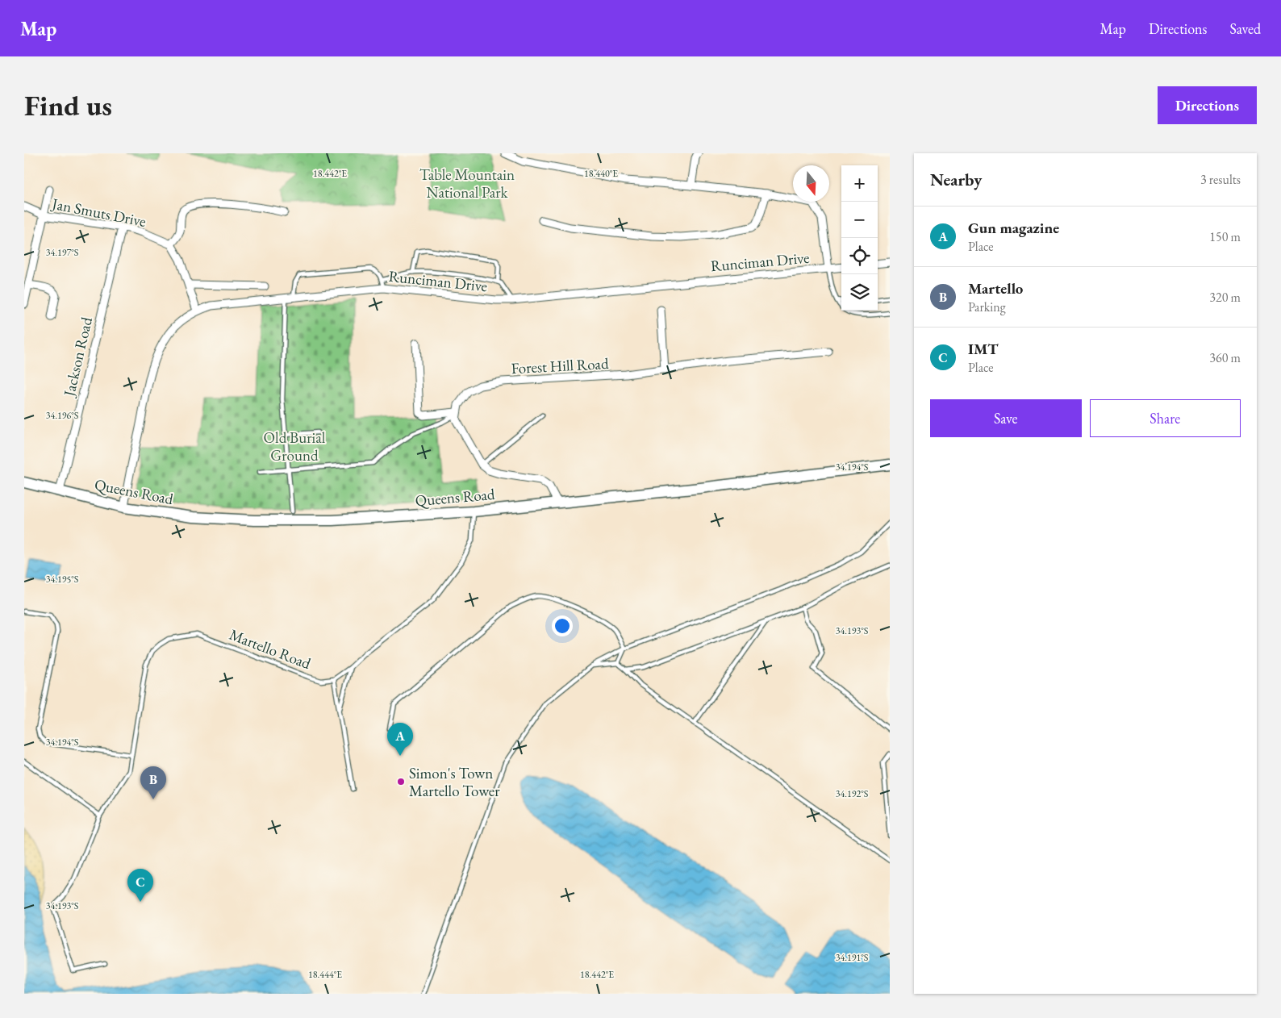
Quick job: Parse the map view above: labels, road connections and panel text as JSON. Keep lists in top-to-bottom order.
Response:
{
  "streets": {
    "main road": ["Queens Road"],
    "street": [
      "Jan Smuts Drive",
      "Runciman Drive",
      "Jackson Road",
      "Forest Hill Road"
    ],
    "lane": ["Martello Road"]
  },
  "crossings": [
    ["Jan Smuts Drive", "Jackson Road"],
    ["Runciman Drive", "Queens Road"],
    ["Jackson Road", "Queens Road"]
  ],
  "parks": ["Table Mountain National Park", "Old Burial Ground"],
  "places": ["Simon's Town Martello Tower"],
  "north": "bottom",
  "page": {
    "header": "Map",
    "nav": ["Map", "Directions", "Saved"],
    "buttons": [
      "Directions",
      ["Save", "Share"]
    ],
    "title": "Find us",
    "heading": ["Nearby", "3 results"],
    "map_buttons": ["+", "−"],
    "list": [
      {
        "mark": "A",
        "name": "Gun magazine",
        "note": "Place",
        "value": "150 m"
      },
      {
        "mark": "B",
        "name": "Martello",
        "note": "Parking",
        "value": "320 m"
      },
      {
        "mark": "C",
        "name": "IMT",
        "note": "Place",
        "value": "360 m"
      }
    ],
    "pins": ["A", "B", "C"]
  },
  "coordinates": [
    "18.442°E",
    "18.440°E",
    "34.197°S",
    "34.196°S",
    "34.194°S",
    "34.195°S",
    "34.193°S",
    "34.192°S",
    "34.191°S",
    "18.444°E"
  ]
}
